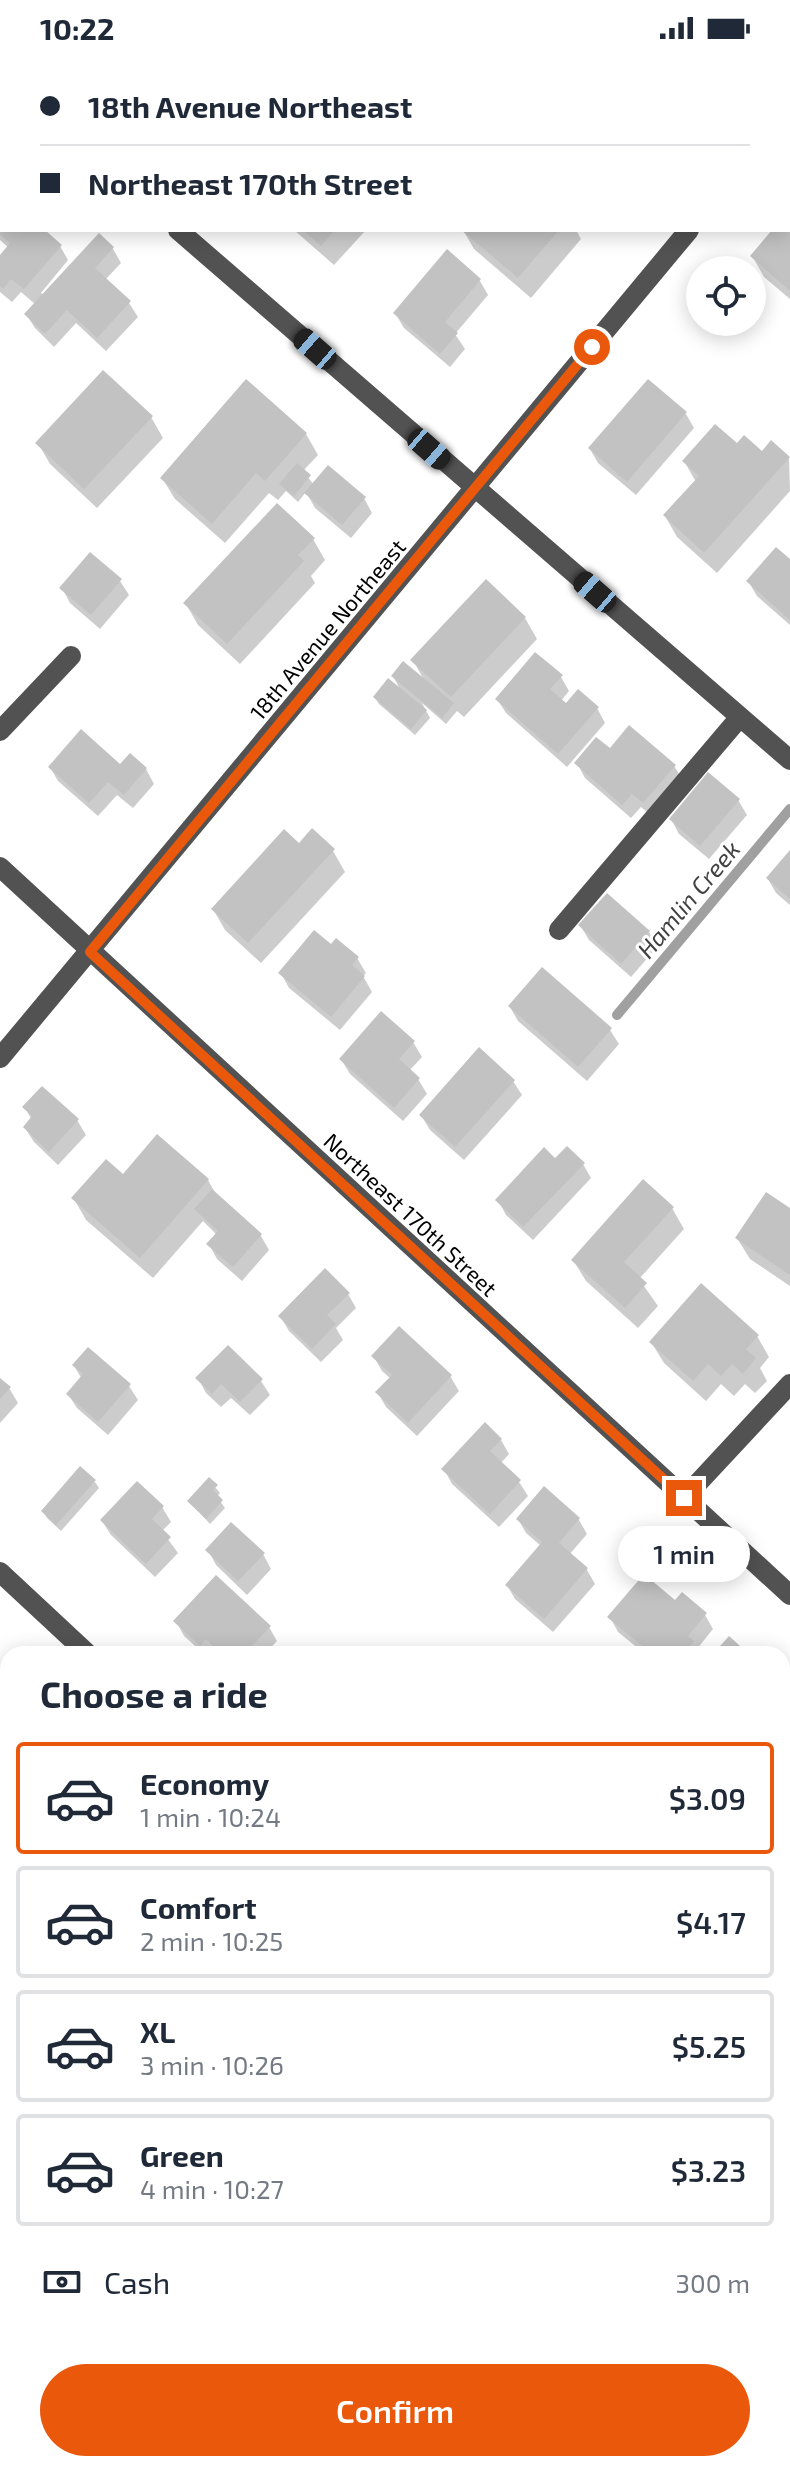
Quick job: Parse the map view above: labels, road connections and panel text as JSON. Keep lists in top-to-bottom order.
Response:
{
  "streets": {
    "street": ["18th Avenue Northeast", "Northeast 170th Street"]
  },
  "crossings": [
    ["18th Avenue Northeast", "Northeast 170th Street"]
  ],
  "water": ["Hamlin Creek"],
  "page": {
    "status": "10:22",
    "banner": ["18th Avenue Northeast", "Northeast 170th Street"],
    "bubble": "1 min",
    "heading": "Choose a ride",
    "list": [
      {
        "name": "Economy",
        "note": "1 min · 10:24",
        "value": "$3.09"
      },
      {
        "name": "Comfort",
        "note": "2 min · 10:25",
        "value": "$4.17"
      },
      {
        "name": "XL",
        "note": "3 min · 10:26",
        "value": "$5.25"
      },
      {
        "name": "Green",
        "note": "4 min · 10:27",
        "value": "$3.23"
      }
    ],
    "pay": ["Cash", "300 m"],
    "buttons": "Confirm"
  }
}
